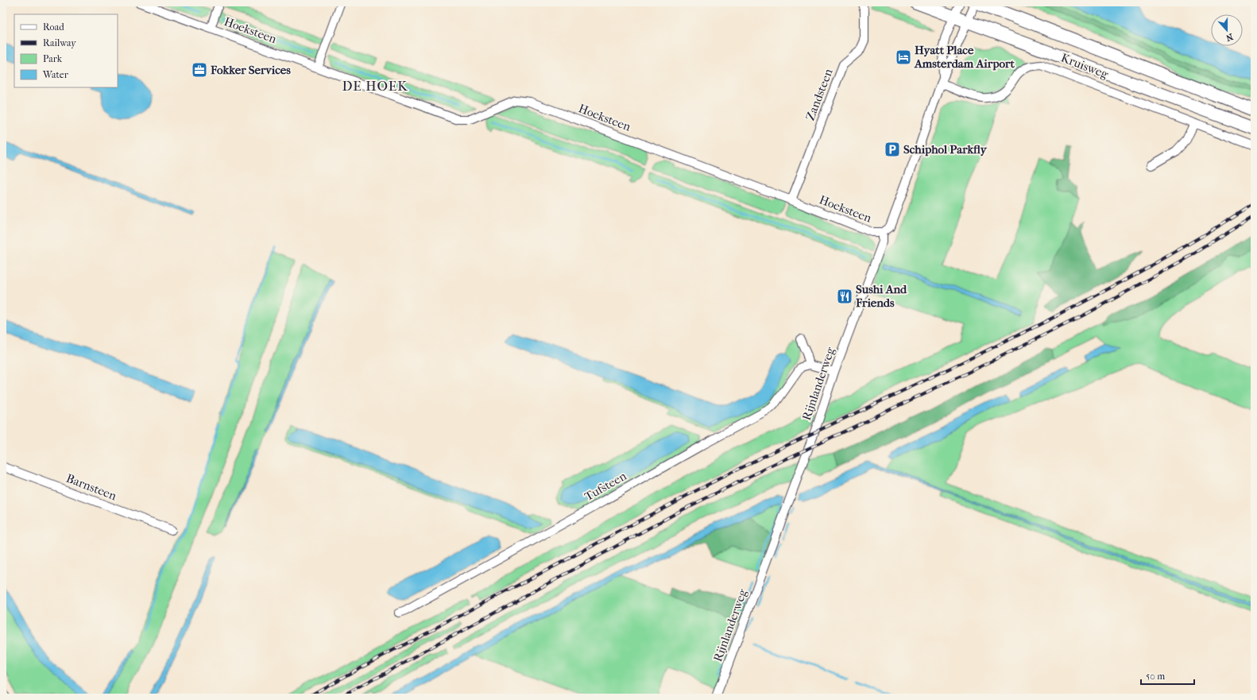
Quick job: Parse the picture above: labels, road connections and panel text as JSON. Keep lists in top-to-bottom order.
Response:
{
  "streets": {
    "highway": ["Kruisweg"],
    "street": [
      "Hoeksteen",
      "Zandsteen",
      "Rijnlanderweg",
      "Tufsteen",
      "Barnsteen"
    ]
  },
  "crossings": [
    ["Hoeksteen", "Zandsteen"],
    ["Hoeksteen", "Rijnlanderweg"]
  ],
  "districts": ["DE HOEK"],
  "places": {
    "hotel": ["Hyatt Place Amsterdam Airport"],
    "office": ["Fokker Services"],
    "parking": ["Schiphol Parkfly"],
    "restaurant": ["Sushi And Friends"]
  },
  "legend": [
    "Road",
    "Railway",
    "Park",
    "Water"
  ],
  "scale_bar": "50 m",
  "north": "bottom"
}
